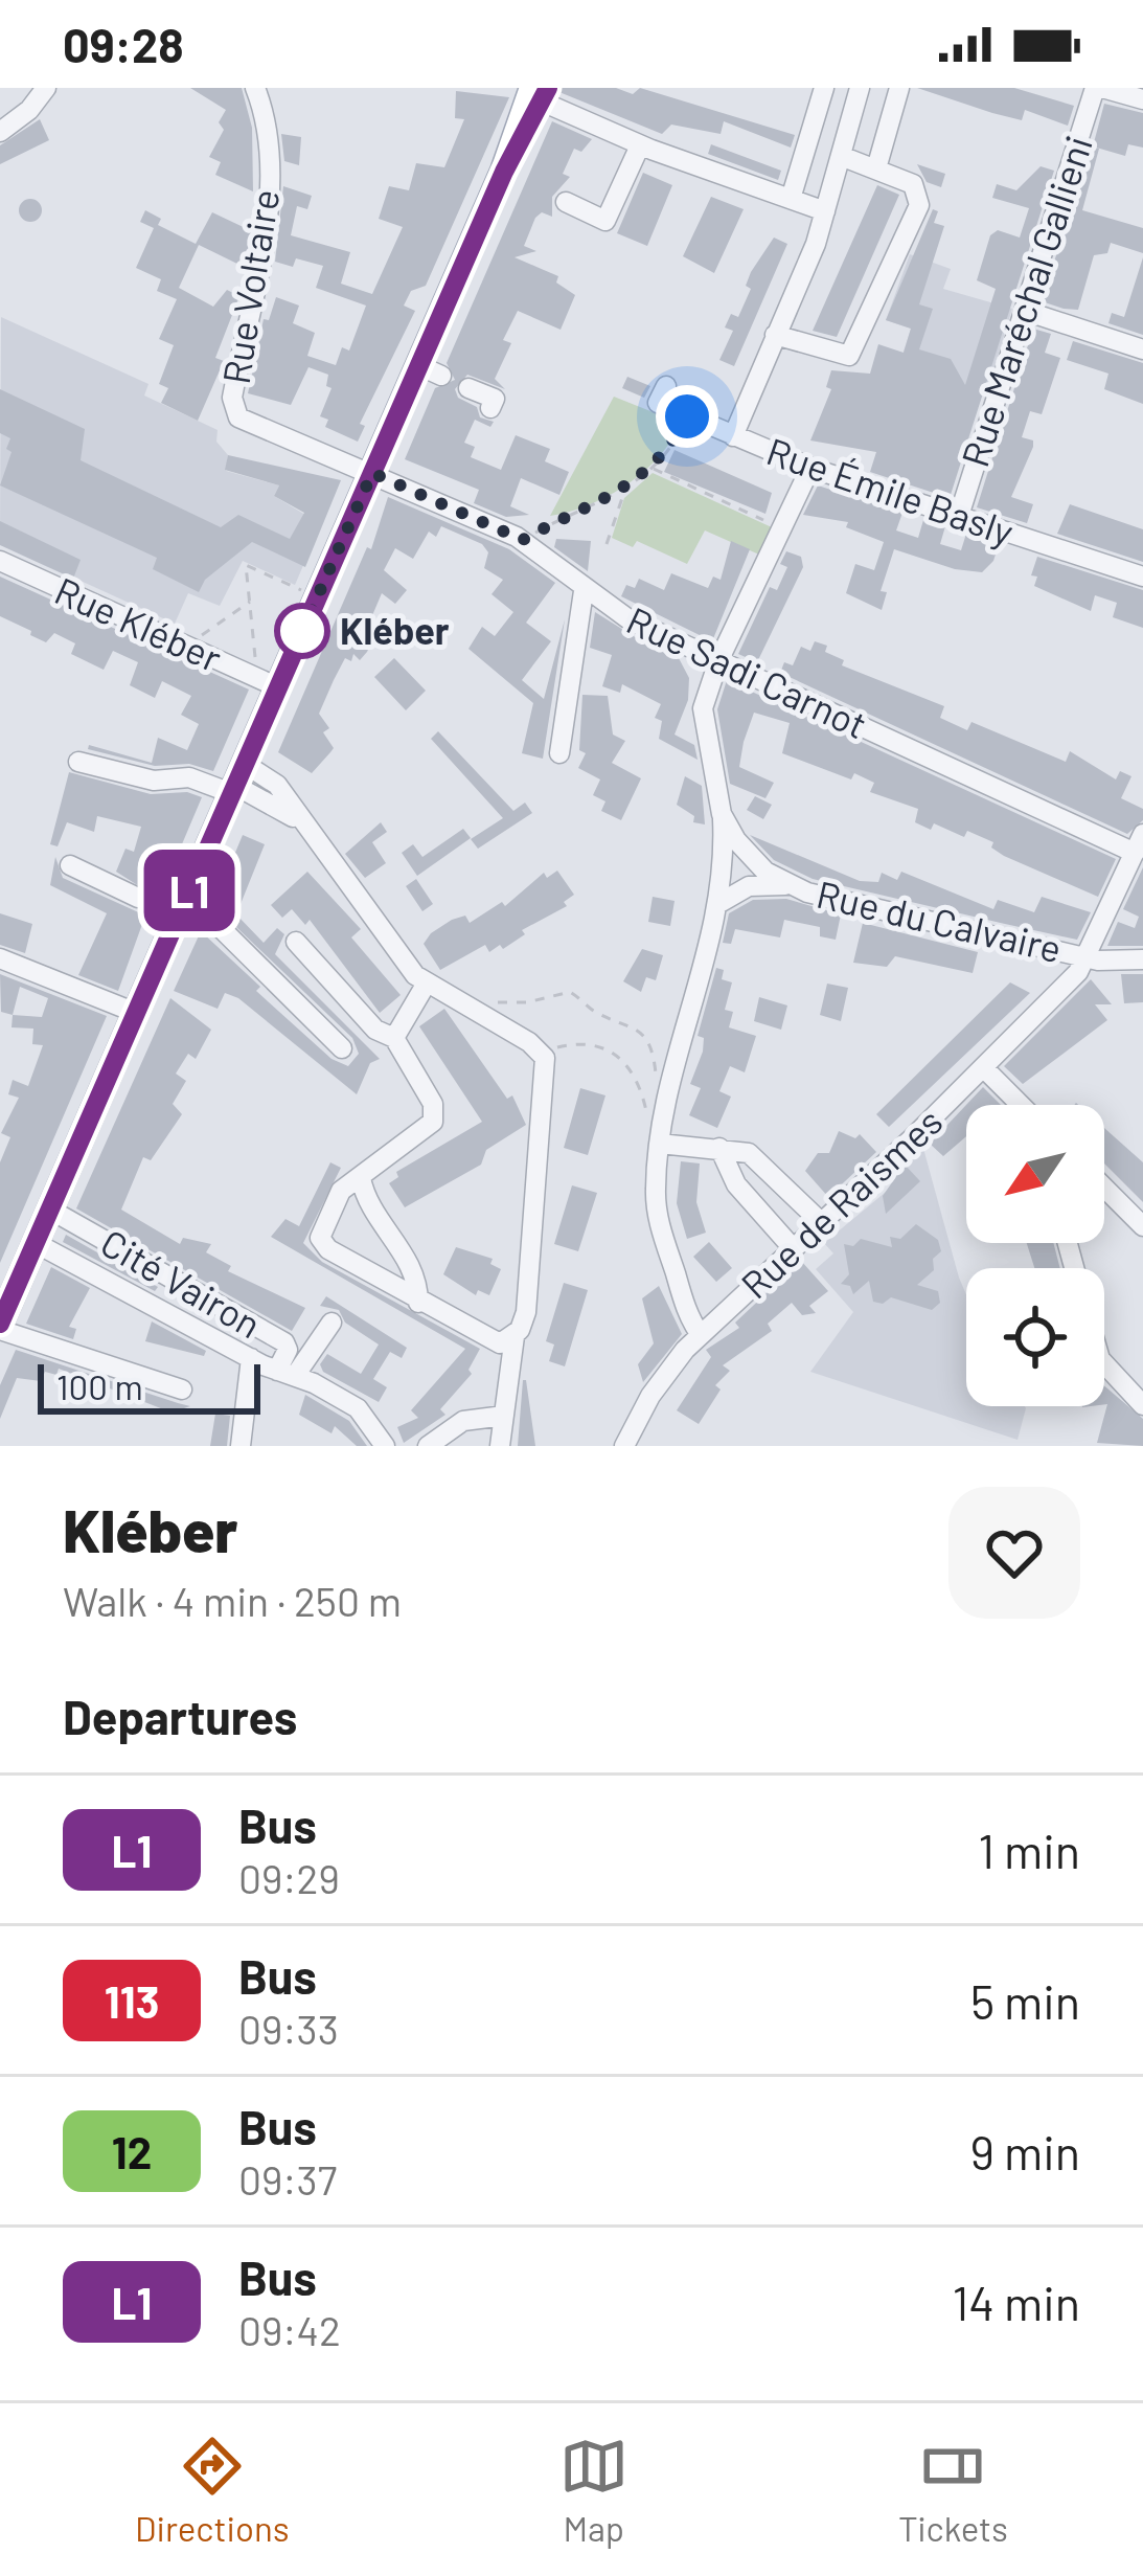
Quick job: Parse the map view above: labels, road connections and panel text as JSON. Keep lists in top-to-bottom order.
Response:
{
  "streets": {
    "street": [
      "Rue Voltaire",
      "Rue Maréchal Gallieni",
      "Rue Émile Basly",
      "Rue Kléber",
      "Rue Sadi Carnot",
      "Rue du Calvaire",
      "Rue de Raismes",
      "Cité Vairon"
    ]
  },
  "crossings": [
    ["Rue Voltaire", "Rue Sadi Carnot"],
    ["Rue Maréchal Gallieni", "Rue Émile Basly"],
    ["Rue Émile Basly", "Rue du Calvaire"],
    ["Rue Sadi Carnot", "Rue du Calvaire"],
    ["Rue Sadi Carnot", "Rue de Raismes"],
    ["Rue du Calvaire", "Rue de Raismes"]
  ],
  "places": ["Kléber"],
  "lines": ["bus line L1"],
  "scale_bar": "100 m",
  "north": "bottom left",
  "page": {
    "status": "09:28",
    "on_map": "L1",
    "scale": "100 m",
    "heading": [
      ["Kléber", "Walk · 4 min · 250 m"],
      "Departures"
    ],
    "list": [
      {
        "mark": "L1",
        "name": "Bus",
        "note": "09:29",
        "value": "1 min"
      },
      {
        "mark": "113",
        "name": "Bus",
        "note": "09:33",
        "value": "5 min"
      },
      {
        "mark": "12",
        "name": "Bus",
        "note": "09:37",
        "value": "9 min"
      },
      {
        "mark": "L1",
        "name": "Bus",
        "note": "09:42",
        "value": "14 min"
      }
    ],
    "tabs": ["Directions", "Map", "Tickets"]
  }
}
